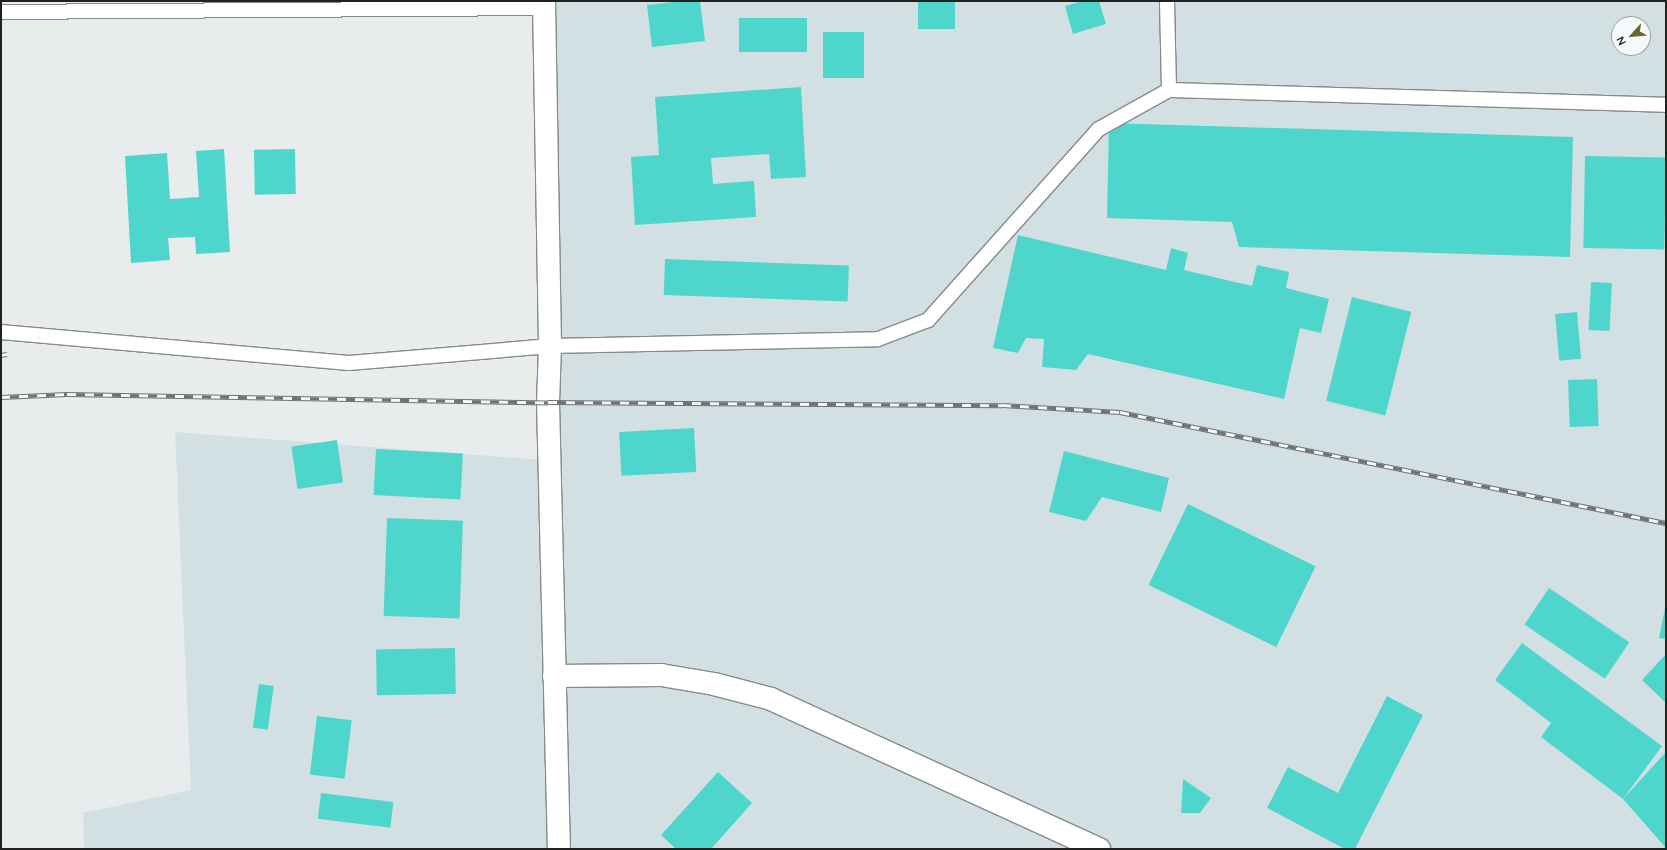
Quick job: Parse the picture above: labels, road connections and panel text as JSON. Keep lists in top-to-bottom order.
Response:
{
  "north": "bottom left"
}
